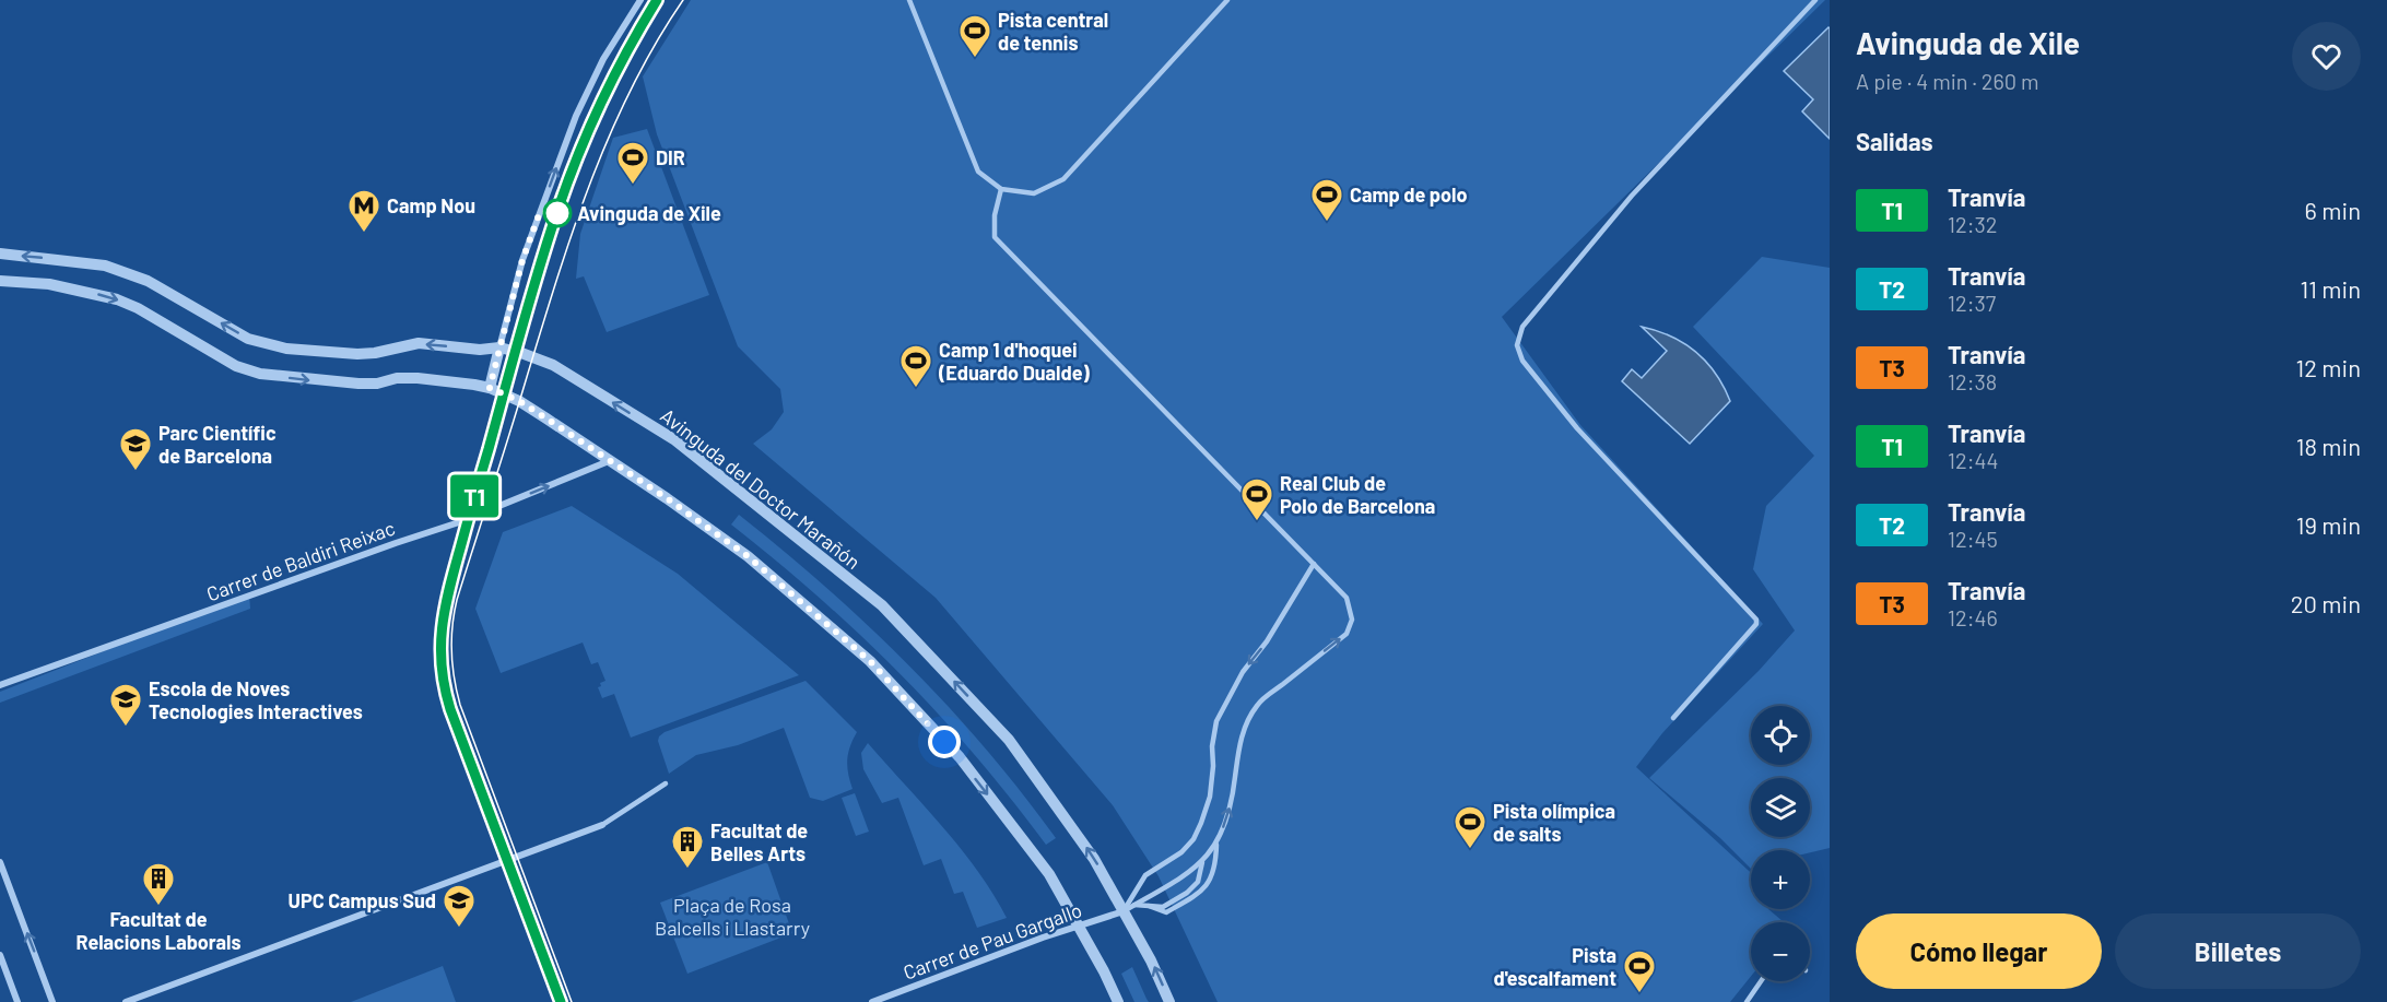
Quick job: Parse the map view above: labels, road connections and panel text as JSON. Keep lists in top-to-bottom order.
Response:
{
  "streets": {
    "street": ["Avinguda del Doctor Marañón", "Carrer de Baldiri Reixac", "Carrer de Pau Gargallo"]
  },
  "crossings": [
    ["Avinguda del Doctor Marañón", "Carrer de Pau Gargallo"]
  ],
  "one_way": ["Carrer de Baldiri Reixac"],
  "parks": ["Plaça de Rosa Balcells i Llastarry"],
  "places": {
    "sports": [
      "Pista central de tennis",
      "DIR",
      "Camp de polo",
      "Camp 1 d'hoquei (Eduardo Dualde)",
      "Real Club de Polo de Barcelona",
      "Pista olímpica de salts",
      "Pista d'escalfament"
    ],
    "other": ["Avinguda de Xile"],
    "metro station": ["Camp Nou"],
    "school or university": ["Parc Científic de Barcelona", "Escola de Noves Tecnologies Interactives", "UPC Campus Sud"],
    "building": ["Facultat de Belles Arts", "Facultat de Relacions Laborals"]
  },
  "lines": ["tram line T1"],
  "page": {
    "on_map": "T1",
    "heading": [
      ["Avinguda de Xile", "A pie · 4 min · 260 m"],
      "Salidas"
    ],
    "list": [
      {
        "mark": "T1",
        "name": "Tranvía",
        "note": "12:32",
        "value": "6 min"
      },
      {
        "mark": "T2",
        "name": "Tranvía",
        "note": "12:37",
        "value": "11 min"
      },
      {
        "mark": "T3",
        "name": "Tranvía",
        "note": "12:38",
        "value": "12 min"
      },
      {
        "mark": "T1",
        "name": "Tranvía",
        "note": "12:44",
        "value": "18 min"
      },
      {
        "mark": "T2",
        "name": "Tranvía",
        "note": "12:45",
        "value": "19 min"
      },
      {
        "mark": "T3",
        "name": "Tranvía",
        "note": "12:46",
        "value": "20 min"
      }
    ],
    "map_buttons": ["+", "−"],
    "buttons": ["Cómo llegar", "Billetes"]
  }
}
